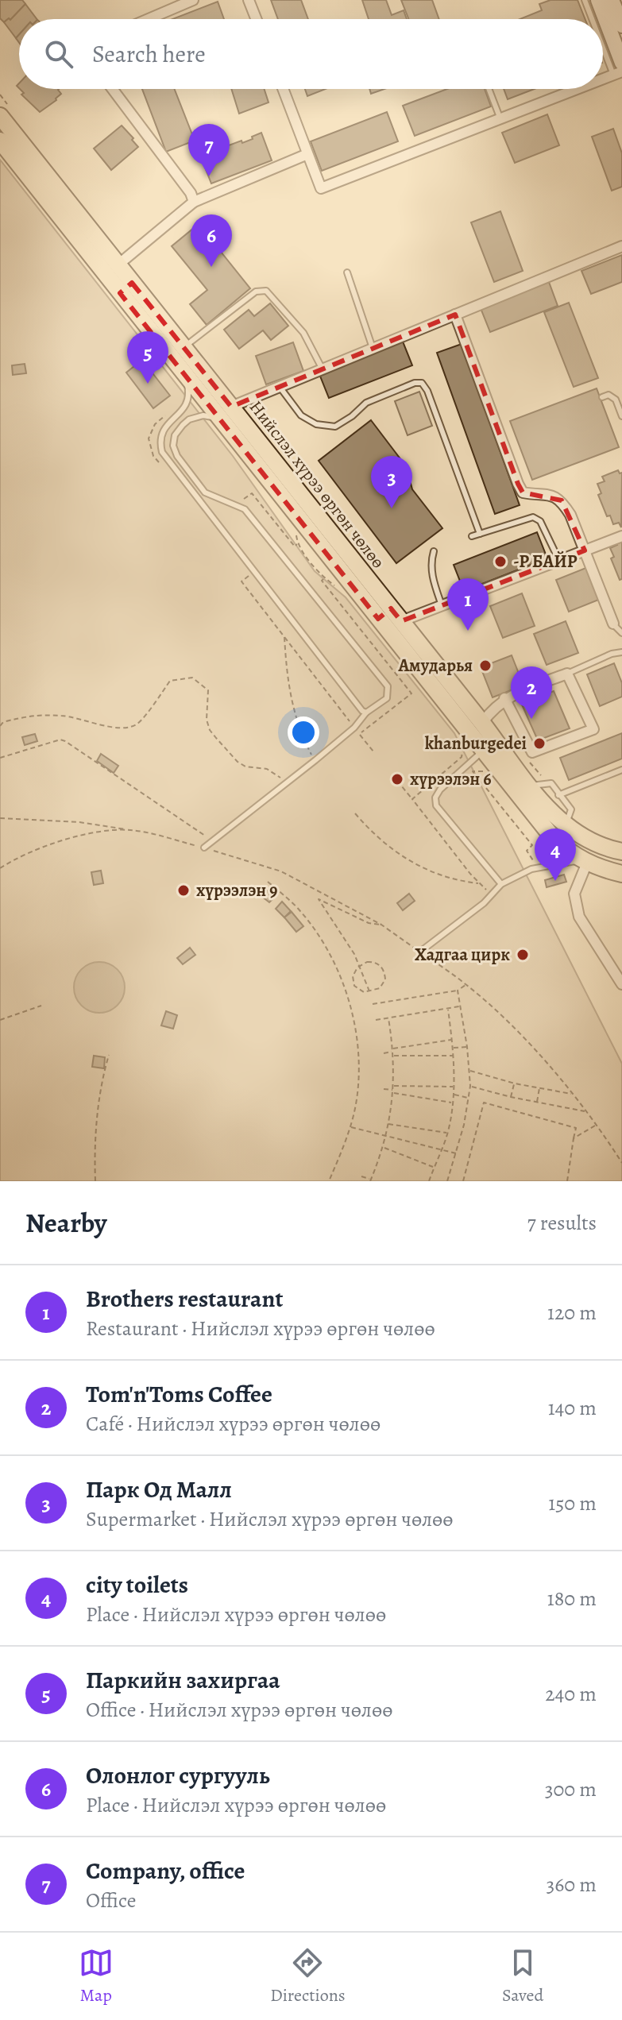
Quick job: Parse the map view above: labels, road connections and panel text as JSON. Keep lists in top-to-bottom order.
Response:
{
  "streets": {
    "main road": ["Нийслэл хүрээ өргөн чөлөө"]
  },
  "places": [
    "-Р БАЙР",
    "Амударья",
    "khanburgedei",
    "хүрээлэн 6",
    "хүрээлэн 9",
    "Хадгаа цирк"
  ],
  "page": {
    "search": "Search here",
    "pins": [
      "7",
      "6",
      "5",
      "3",
      "1",
      "2",
      "4"
    ],
    "heading": ["Nearby", "7 results"],
    "list": [
      {
        "mark": "1",
        "name": "Brothers restaurant",
        "note": "Restaurant · Нийслэл хүрээ өргөн чөлөө",
        "value": "120 m"
      },
      {
        "mark": "2",
        "name": "Tom'n'Toms Coffee",
        "note": "Café · Нийслэл хүрээ өргөн чөлөө",
        "value": "140 m"
      },
      {
        "mark": "3",
        "name": "Парк Од Малл",
        "note": "Supermarket · Нийслэл хүрээ өргөн чөлөө",
        "value": "150 m"
      },
      {
        "mark": "4",
        "name": "city toilets",
        "note": "Place · Нийслэл хүрээ өргөн чөлөө",
        "value": "180 m"
      },
      {
        "mark": "5",
        "name": "Паркийн захиргаа",
        "note": "Office · Нийслэл хүрээ өргөн чөлөө",
        "value": "240 m"
      },
      {
        "mark": "6",
        "name": "Олонлог сургууль",
        "note": "Place · Нийслэл хүрээ өргөн чөлөө",
        "value": "300 m"
      },
      {
        "mark": "7",
        "name": "Company, office",
        "note": "Office",
        "value": "360 m"
      }
    ],
    "nav": ["Map", "Directions", "Saved"]
  }
}
